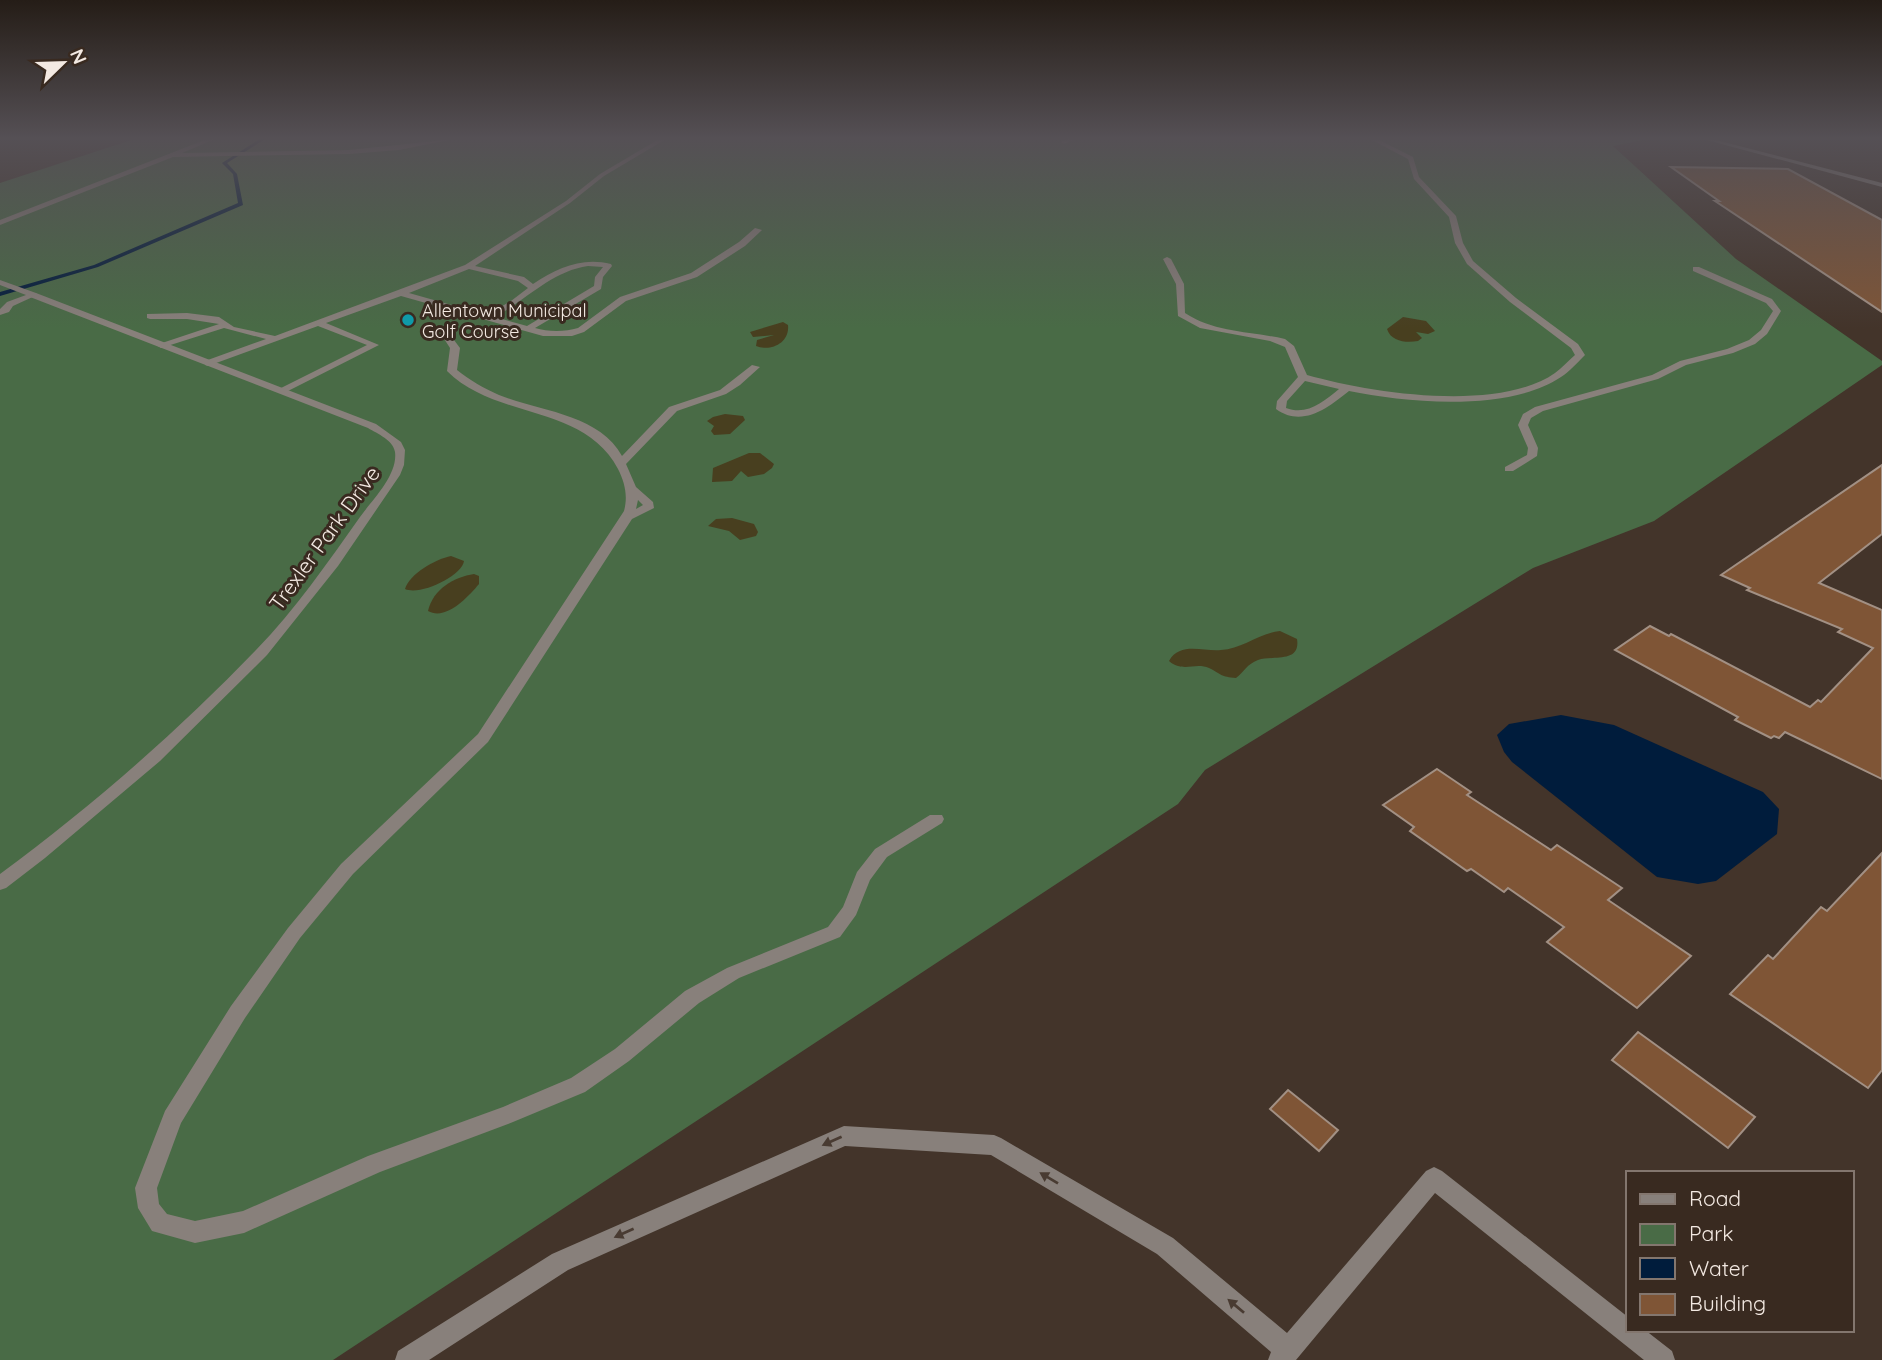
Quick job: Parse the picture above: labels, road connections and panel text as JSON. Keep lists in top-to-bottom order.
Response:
{
  "streets": {
    "street": ["Trexler Park Drive"]
  },
  "places": ["Allentown Municipal Golf Course"],
  "legend": [
    "Road",
    "Park",
    "Water",
    "Building"
  ],
  "north": "top right"
}
